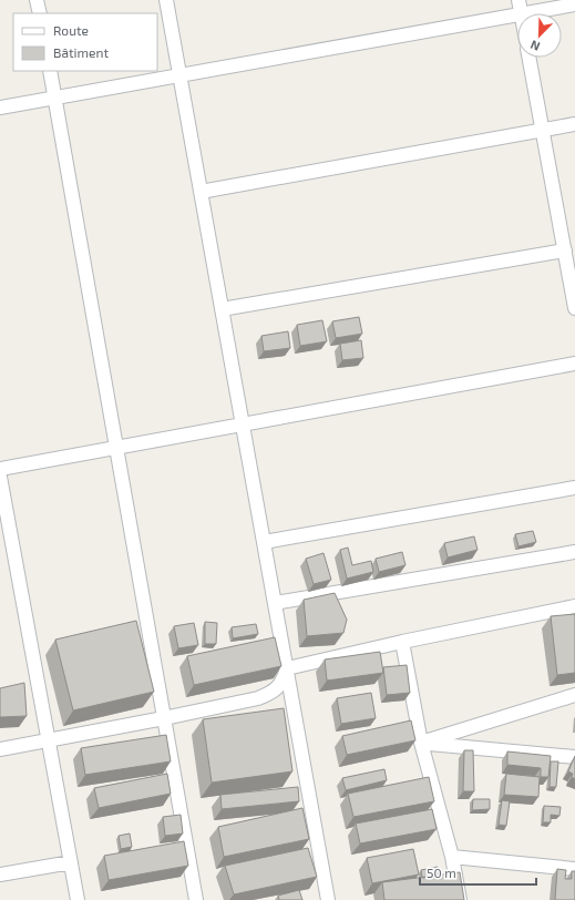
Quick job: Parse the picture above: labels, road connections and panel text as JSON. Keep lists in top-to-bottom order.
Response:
{
  "legend": ["Route", "Bâtiment"],
  "scale_bar": "50 m",
  "north": "bottom left"
}
